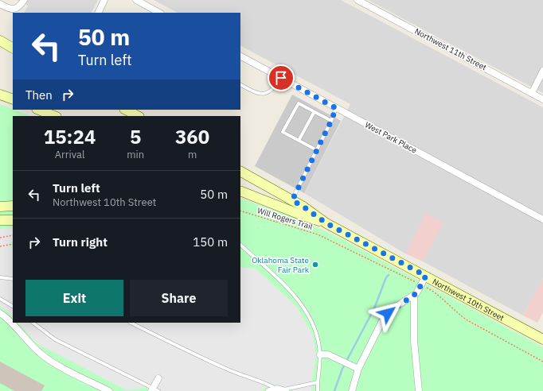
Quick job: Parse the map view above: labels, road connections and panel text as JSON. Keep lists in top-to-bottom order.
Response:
{
  "streets": {
    "main road": ["Northwest 10th Street"],
    "street": ["Northwest 11th Street", "West Park Place"],
    "path": ["Will Rogers Trail"]
  },
  "places": ["Oklahoma State Fair Park"],
  "page": {
    "turn": ["50 m", "Turn left"],
    "then": "Then",
    "eta": [
      "15:24",
      "Arrival",
      "5",
      "min",
      "360",
      "m"
    ],
    "list": [
      {
        "name": "Turn left",
        "note": "Northwest 10th Street",
        "value": "50 m"
      },
      {
        "name": "Turn right",
        "value": "150 m"
      }
    ],
    "buttons": ["Exit", "Share"]
  }
}
